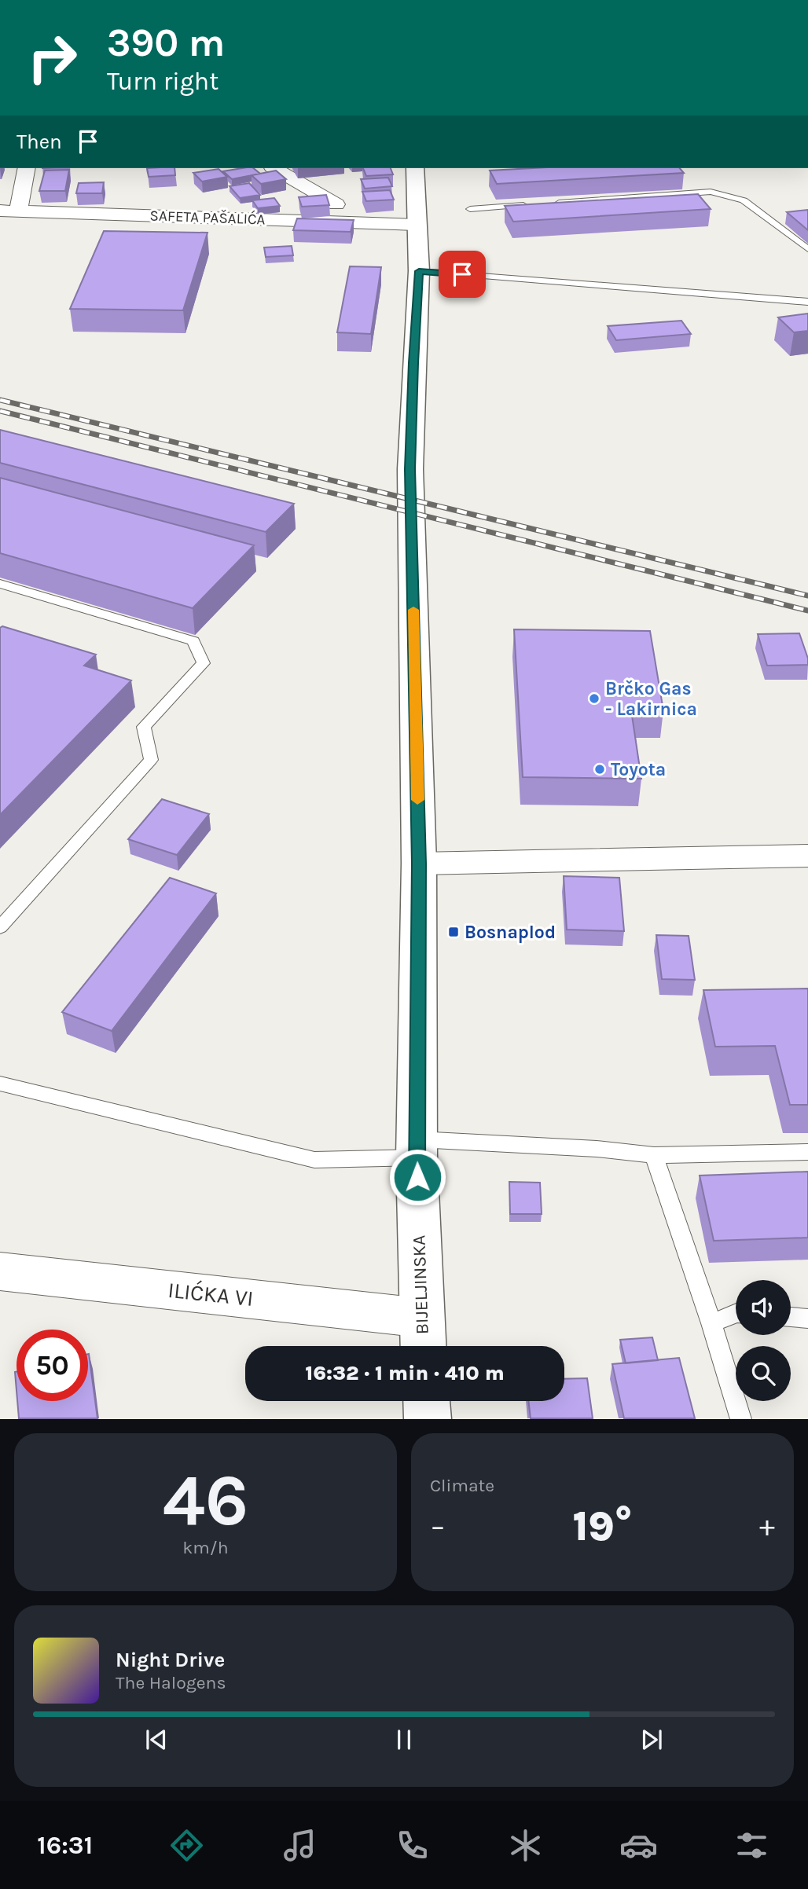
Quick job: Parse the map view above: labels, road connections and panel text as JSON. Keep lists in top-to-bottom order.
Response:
{
  "streets": {
    "main road": ["BIJELJINSKA"],
    "street": ["SAFETA PAŠALIĆA", "ILIĆKA VI"]
  },
  "crossings": [
    ["SAFETA PAŠALIĆA", "BIJELJINSKA"],
    ["BIJELJINSKA", "ILIĆKA VI"]
  ],
  "places": {
    "other": ["Brčko Gas - Lakirnica", "Toyota"],
    "transit": ["Bosnaplod"]
  },
  "page": {
    "turn": ["390 m", "Turn right"],
    "then": "Then",
    "limit": "50",
    "trip": "16:32 · 1 min · 410 m",
    "tile": [
      ["46", "km/h"],
      "Climate"
    ],
    "heat": ["−", "19°", "+"],
    "song": ["Night Drive", "The Halogens"],
    "tabs": "16:31"
  }
}
